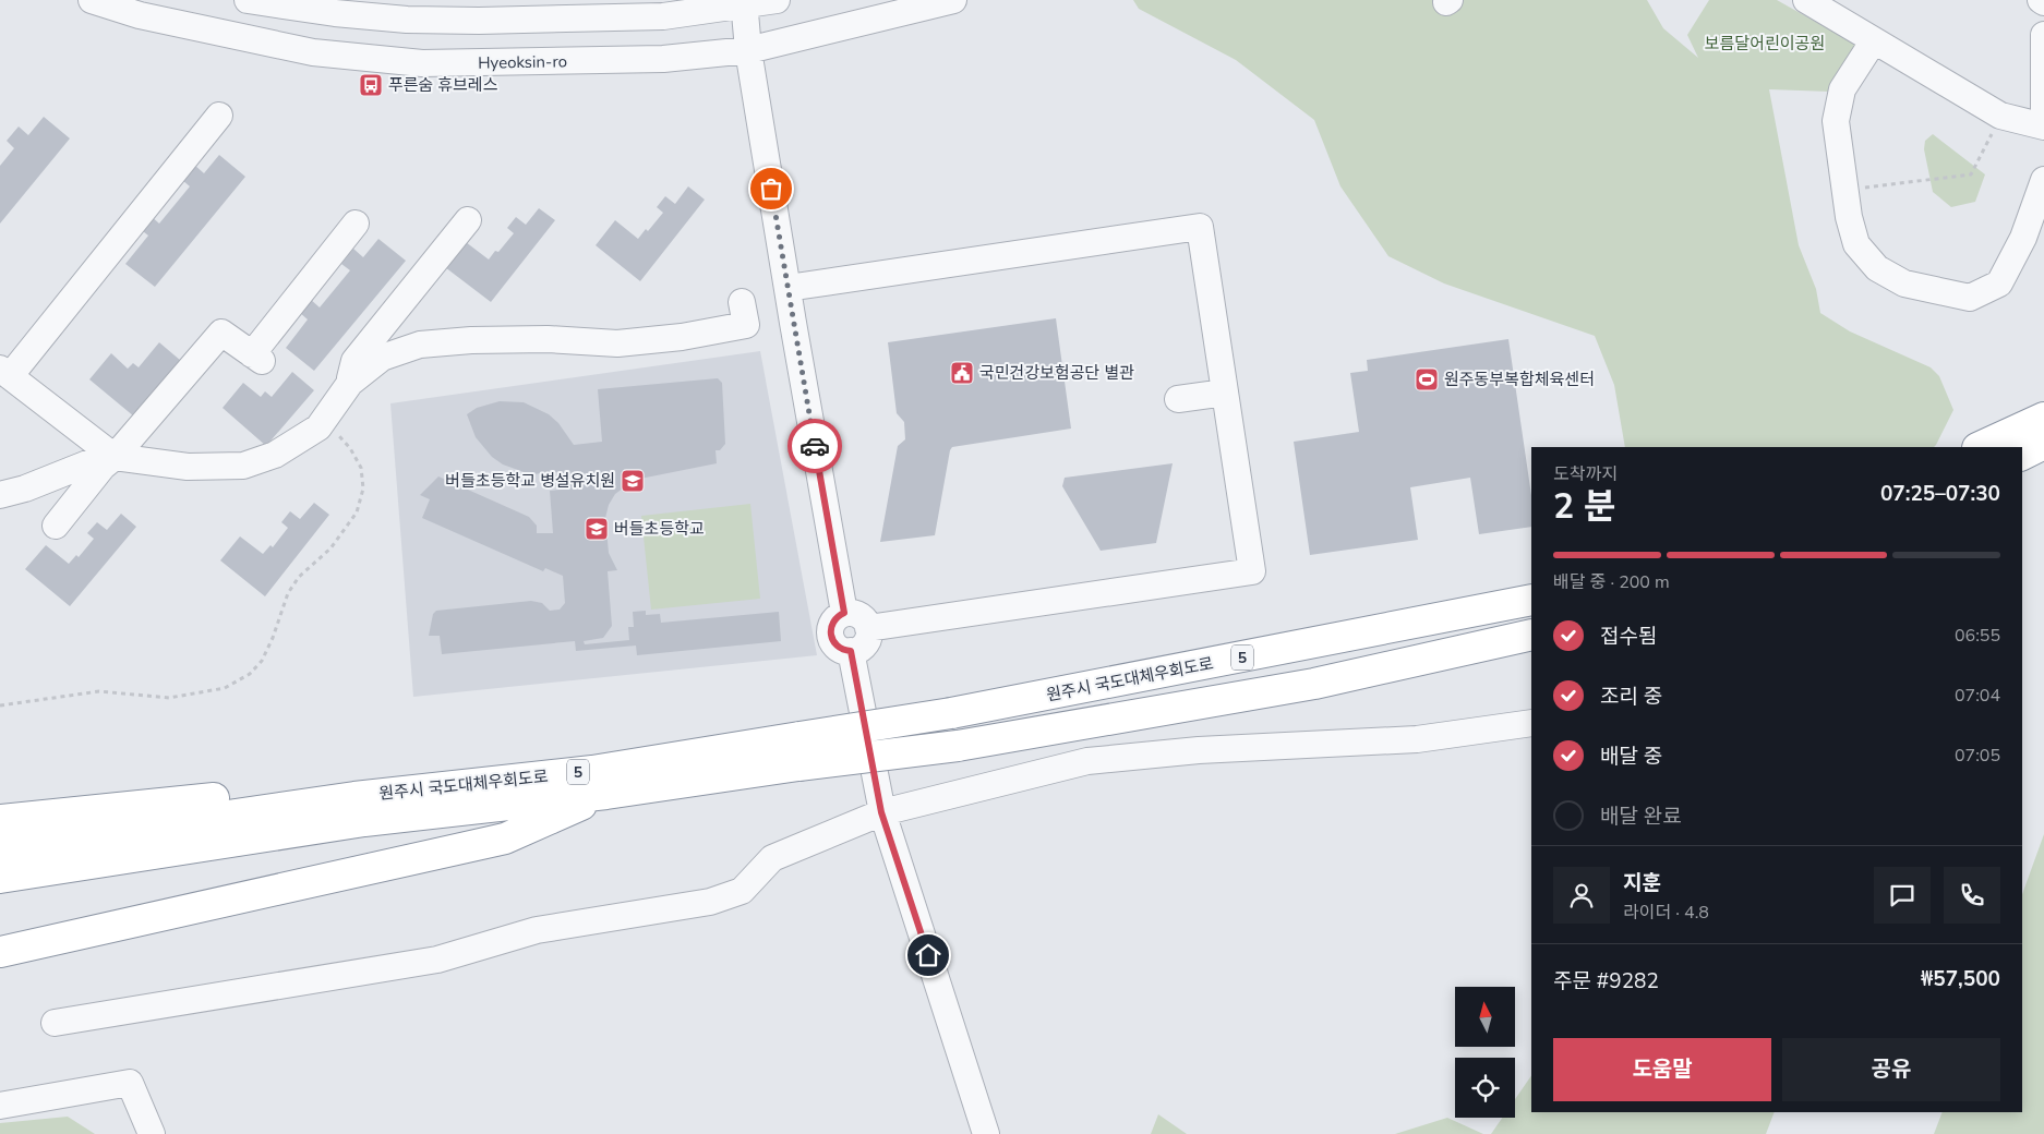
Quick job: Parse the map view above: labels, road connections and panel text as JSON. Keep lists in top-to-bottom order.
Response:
{
  "streets": {
    "highway": ["5", "원주시 국도대체우회도로"],
    "street": ["Hyeoksin-ro"]
  },
  "crossings": [
    ["5", "원주시 국도대체우회도로"]
  ],
  "parks": ["보름달어린이공원"],
  "places": {
    "bus stop": ["푸른숨 휴브레스"],
    "public building": ["국민건강보험공단 별관"],
    "sports": ["원주동부복합체육센터"],
    "school or university": ["버들초등학교 병설유치원", "버들초등학교"]
  },
  "north": "top",
  "page": {
    "heading": ["2 분", "도착까지", "07:25–07:30"],
    "panel": [
      "지훈",
      "라이더 · 4.8",
      "주문 #9282",
      "₩57,500"
    ],
    "bar": "배달 중 · 200 m",
    "list": [
      ["접수됨", "06:55"],
      ["조리 중", "07:04"],
      ["배달 중", "07:05"],
      "배달 완료"
    ],
    "buttons": ["도움말", "공유"]
  }
}
